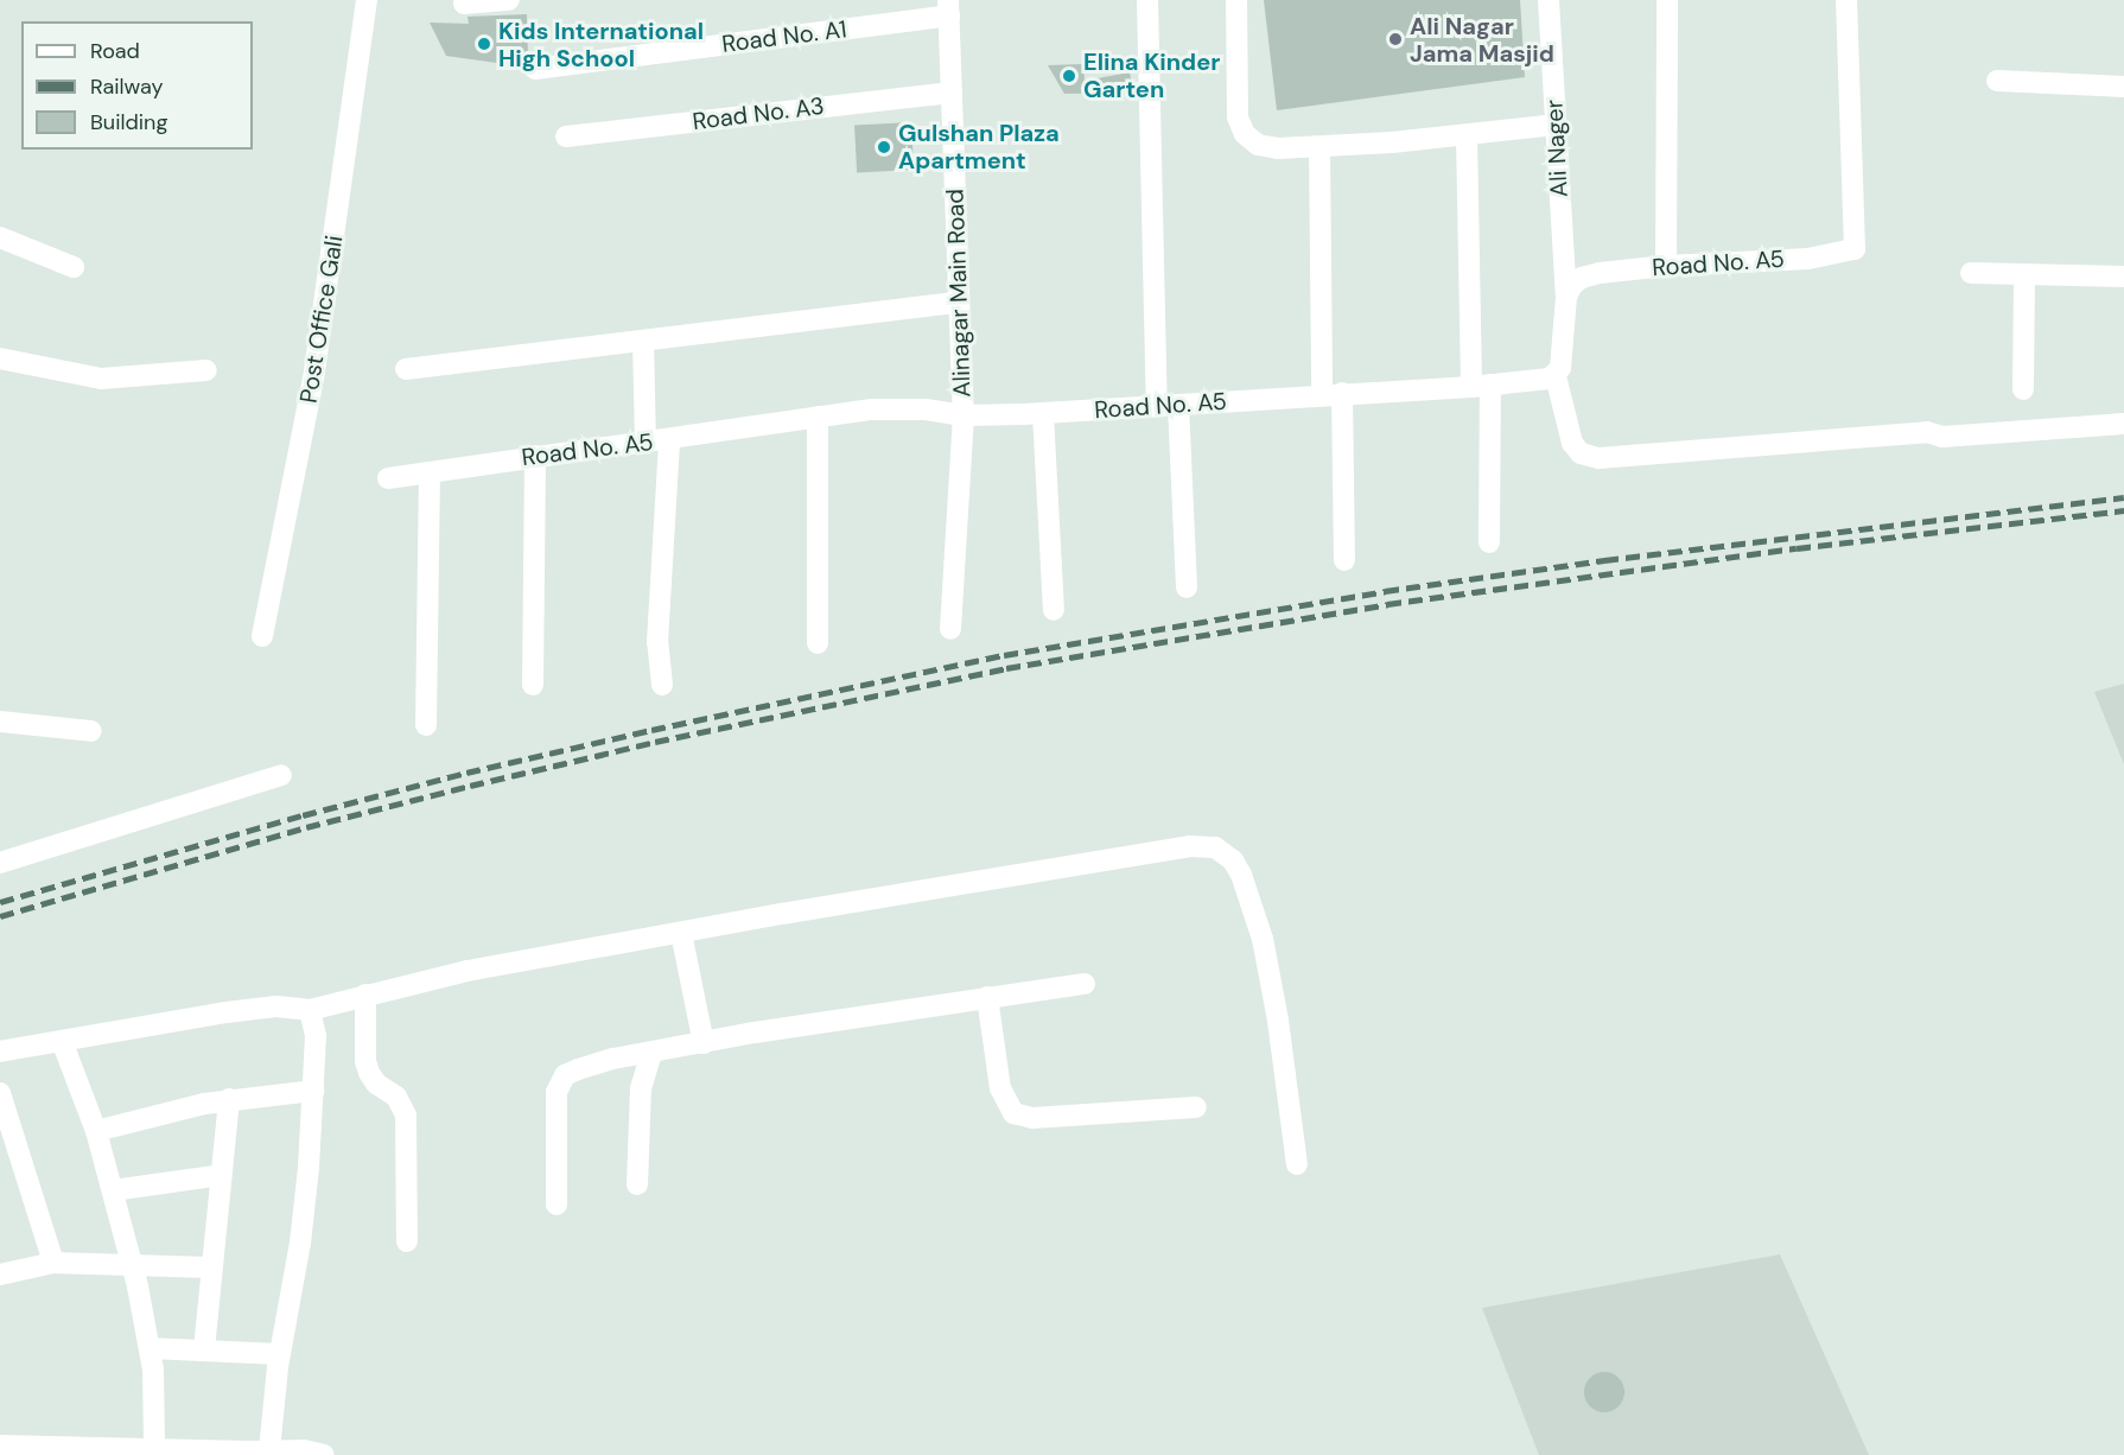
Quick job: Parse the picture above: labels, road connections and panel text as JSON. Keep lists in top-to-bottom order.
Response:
{
  "streets": {
    "street": [
      "Road No. A1",
      "Road No. A3",
      "Ali Nager",
      "Road No. A5",
      "Alinagar Main Road",
      "Post Office Gali"
    ]
  },
  "crossings": [
    ["Road No. A1", "Alinagar Main Road"],
    ["Road No. A3", "Alinagar Main Road"],
    ["Ali Nager", "Road No. A5"],
    ["Road No. A5", "Alinagar Main Road"]
  ],
  "places": [
    "Ali Nagar Jama Masjid",
    "Kids International High School",
    "Elina Kinder Garten",
    "Gulshan Plaza Apartment"
  ],
  "legend": ["Road", "Railway", "Building"]
}
